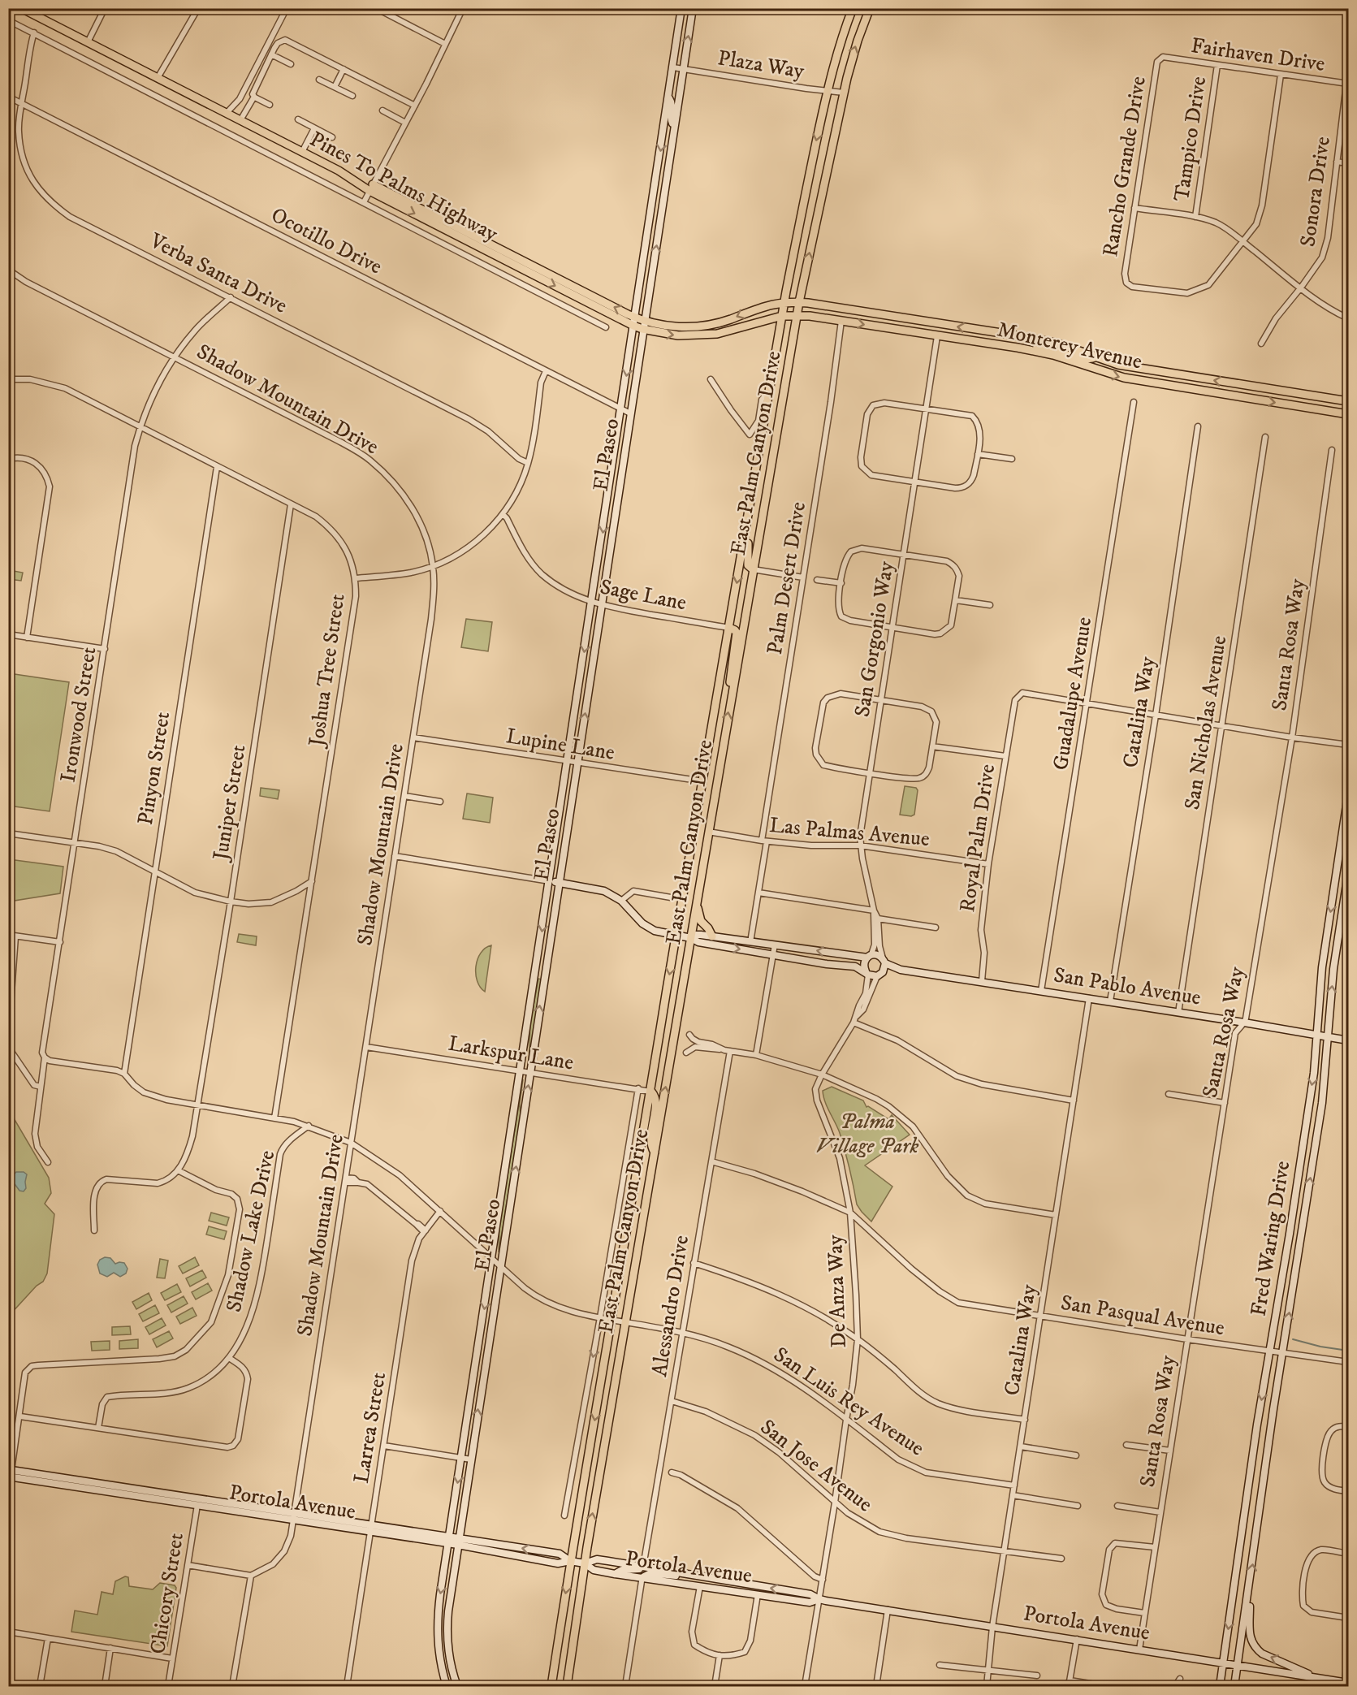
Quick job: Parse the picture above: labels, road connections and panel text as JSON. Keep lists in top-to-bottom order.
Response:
{
  "streets": {
    "main road": ["Pines To Palms Highway", "Monterey Avenue", "East Palm Canyon Drive"],
    "street": [
      "Fairhaven Drive",
      "Plaza Way",
      "Tampico Drive",
      "Rancho Grande Drive",
      "Sonora Drive",
      "Ocotillo Drive",
      "Verba Santa Drive",
      "Shadow Mountain Drive",
      "El Paseo",
      "Palm Desert Drive",
      "Sage Lane",
      "San Gorgonio Way",
      "Santa Rosa Way",
      "Joshua Tree Street",
      "Guadalupe Avenue",
      "Catalina Way",
      "Ironwood Street",
      "San Nicholas Avenue",
      "Lupine Lane",
      "Pinyon Street",
      "Juniper Street",
      "Las Palmas Avenue",
      "Royal Palm Drive",
      "San Pablo Avenue",
      "Larkspur Lane",
      "Shadow Lake Drive",
      "Fred Waring Drive",
      "De Anza Way",
      "Alessandro Drive",
      "San Pasqual Avenue",
      "San Luis Rey Avenue",
      "Larrea Street",
      "San Jose Avenue",
      "Portola Avenue",
      "Chicory Street"
    ]
  },
  "crossings": [
    ["Fairhaven Drive", "Tampico Drive"],
    ["Fairhaven Drive", "Rancho Grande Drive"],
    ["Fairhaven Drive", "Sonora Drive"],
    ["Plaza Way", "East Palm Canyon Drive"],
    ["Plaza Way", "El Paseo"],
    ["Pines To Palms Highway", "Monterey Avenue"],
    ["Pines To Palms Highway", "East Palm Canyon Drive"],
    ["Pines To Palms Highway", "El Paseo"],
    ["Ocotillo Drive", "Verba Santa Drive"],
    ["Ocotillo Drive", "El Paseo"],
    ["Verba Santa Drive", "Ironwood Street"],
    ["Monterey Avenue", "East Palm Canyon Drive"],
    ["Monterey Avenue", "Palm Desert Drive"],
    ["Monterey Avenue", "San Gorgonio Way"],
    ["Shadow Mountain Drive", "Ironwood Street"],
    ["Shadow Mountain Drive", "Lupine Lane"],
    ["Shadow Mountain Drive", "San Pablo Avenue"],
    ["Shadow Mountain Drive", "Larkspur Lane"],
    ["Shadow Mountain Drive", "San Luis Rey Avenue"],
    ["Shadow Mountain Drive", "Portola Avenue"],
    ["East Palm Canyon Drive", "Sage Lane"],
    ["East Palm Canyon Drive", "Lupine Lane"],
    ["East Palm Canyon Drive", "Las Palmas Avenue"],
    ["East Palm Canyon Drive", "San Pablo Avenue"],
    ["East Palm Canyon Drive", "Larkspur Lane"],
    ["East Palm Canyon Drive", "San Luis Rey Avenue"],
    ["East Palm Canyon Drive", "Portola Avenue"],
    ["El Paseo", "Sage Lane"],
    ["El Paseo", "Lupine Lane"],
    ["El Paseo", "San Pablo Avenue"],
    ["El Paseo", "Larkspur Lane"],
    ["El Paseo", "San Luis Rey Avenue"],
    ["El Paseo", "Portola Avenue"],
    ["Palm Desert Drive", "Las Palmas Avenue"],
    ["Palm Desert Drive", "San Pablo Avenue"],
    ["San Gorgonio Way", "Las Palmas Avenue"],
    ["San Gorgonio Way", "San Pablo Avenue"],
    ["Santa Rosa Way", "San Pablo Avenue"],
    ["Santa Rosa Way", "San Pasqual Avenue"],
    ["Santa Rosa Way", "Portola Avenue"],
    ["Joshua Tree Street", "Ironwood Street"],
    ["Joshua Tree Street", "Pinyon Street"],
    ["Joshua Tree Street", "Juniper Street"],
    ["Joshua Tree Street", "San Luis Rey Avenue"],
    ["Guadalupe Avenue", "Royal Palm Drive"],
    ["Guadalupe Avenue", "San Pablo Avenue"],
    ["Catalina Way", "San Pablo Avenue"],
    ["Catalina Way", "San Pasqual Avenue"],
    ["Catalina Way", "San Luis Rey Avenue"],
    ["Catalina Way", "San Jose Avenue"],
    ["Catalina Way", "Portola Avenue"],
    ["San Nicholas Avenue", "San Pablo Avenue"],
    ["Pinyon Street", "San Luis Rey Avenue"],
    ["Juniper Street", "San Luis Rey Avenue"],
    ["Las Palmas Avenue", "Royal Palm Drive"],
    ["Royal Palm Drive", "San Pablo Avenue"],
    ["San Pablo Avenue", "Fred Waring Drive"],
    ["Shadow Lake Drive", "San Luis Rey Avenue"],
    ["Fred Waring Drive", "San Pasqual Avenue"],
    ["Fred Waring Drive", "Portola Avenue"],
    ["De Anza Way", "San Pasqual Avenue"],
    ["De Anza Way", "San Luis Rey Avenue"],
    ["De Anza Way", "San Jose Avenue"],
    ["De Anza Way", "Portola Avenue"],
    ["Alessandro Drive", "San Pasqual Avenue"],
    ["Alessandro Drive", "San Luis Rey Avenue"],
    ["Alessandro Drive", "San Jose Avenue"],
    ["Alessandro Drive", "Portola Avenue"],
    ["San Luis Rey Avenue", "Larrea Street"],
    ["Larrea Street", "Portola Avenue"],
    ["Portola Avenue", "Chicory Street"]
  ],
  "parks": ["Palma Village Park"]
}
